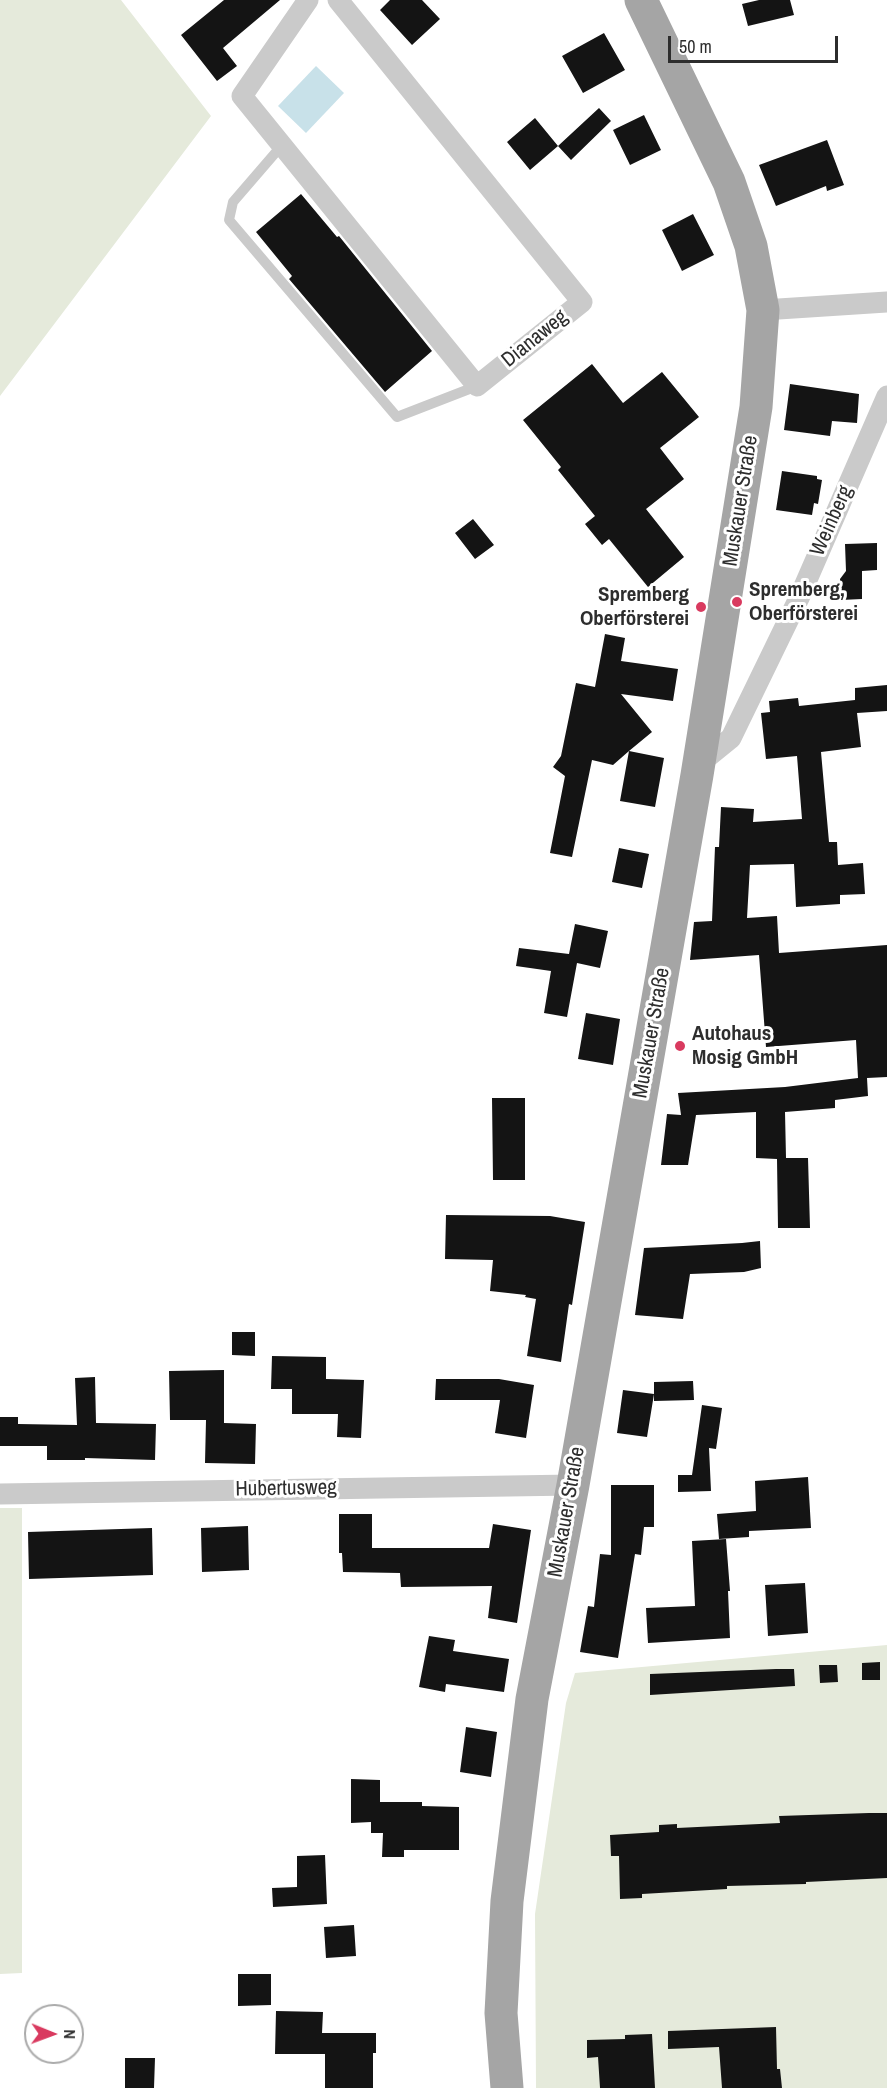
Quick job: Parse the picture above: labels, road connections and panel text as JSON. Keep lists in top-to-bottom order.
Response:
{
  "streets": {
    "main road": ["Muskauer Straße"],
    "street": ["Dianaweg", "Weinberg", "Hubertusweg"]
  },
  "crossings": [
    ["Muskauer Straße", "Weinberg"],
    ["Muskauer Straße", "Hubertusweg"]
  ],
  "places": ["Spremberg, Oberförsterei", "Spremberg Oberförsterei", "Autohaus Mosig GmbH"],
  "scale_bar": "50 m",
  "north": "right"
}
